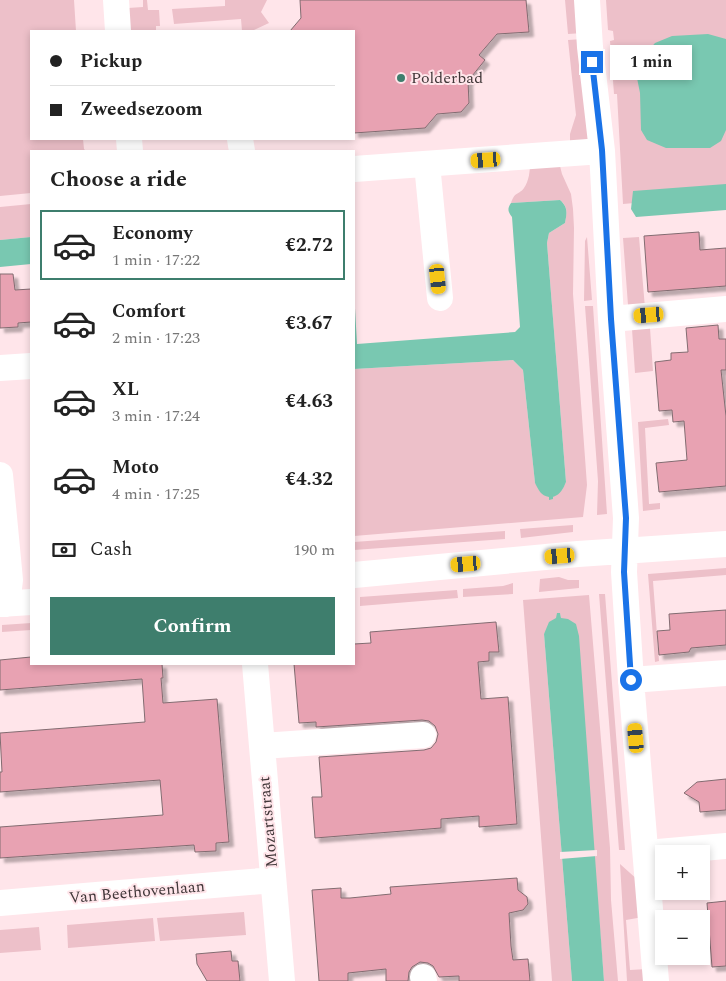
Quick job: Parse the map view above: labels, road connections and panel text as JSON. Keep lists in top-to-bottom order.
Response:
{
  "streets": {
    "street": ["Mozartstraat", "Van Beethovenlaan"]
  },
  "crossings": [
    ["Mozartstraat", "Van Beethovenlaan"]
  ],
  "places": ["Polderbad"],
  "page": {
    "banner": ["Pickup", "Zweedsezoom"],
    "bubble": "1 min",
    "heading": "Choose a ride",
    "list": [
      {
        "name": "Economy",
        "note": "1 min · 17:22",
        "value": "€2.72"
      },
      {
        "name": "Comfort",
        "note": "2 min · 17:23",
        "value": "€3.67"
      },
      {
        "name": "XL",
        "note": "3 min · 17:24",
        "value": "€4.63"
      },
      {
        "name": "Moto",
        "note": "4 min · 17:25",
        "value": "€4.32"
      }
    ],
    "pay": ["Cash", "190 m"],
    "buttons": "Confirm",
    "map_buttons": ["+", "−"]
  }
}
